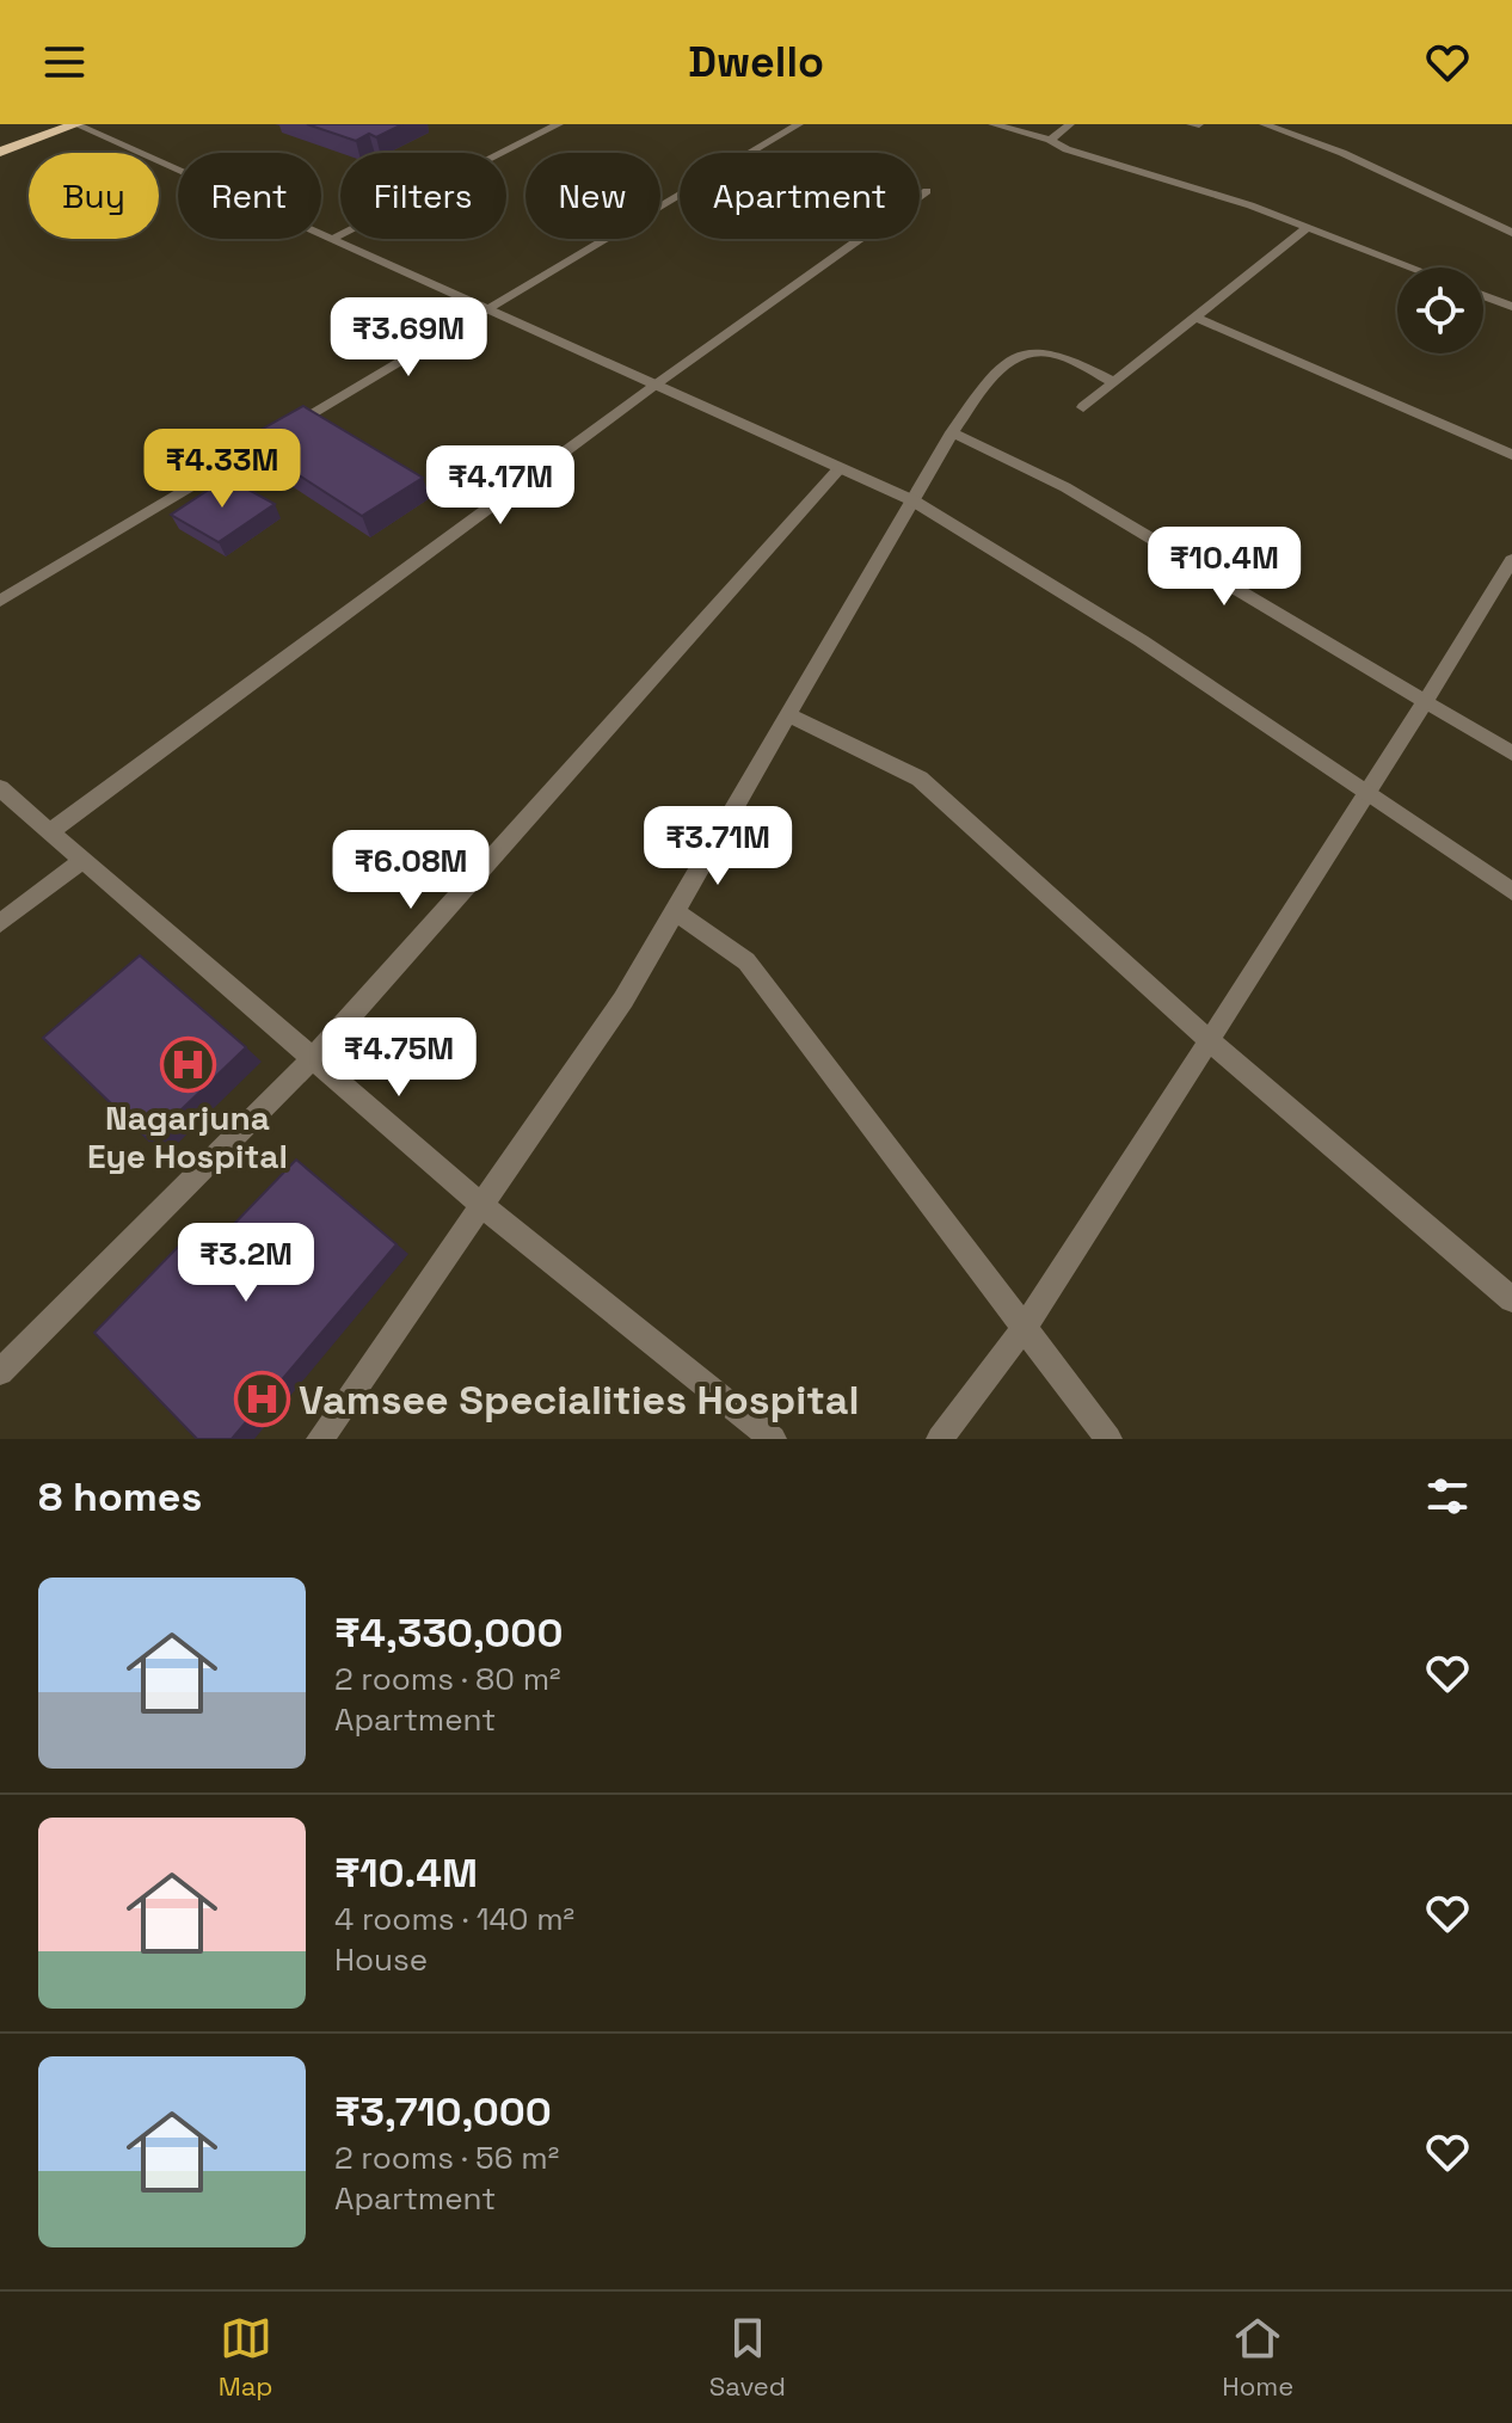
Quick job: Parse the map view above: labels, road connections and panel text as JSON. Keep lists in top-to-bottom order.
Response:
{
  "places": {
    "hospital": ["Nagarjuna Eye Hospital", "Vamsee Specialities Hospital"]
  },
  "page": {
    "header": "Dwello",
    "chip": [
      "Buy",
      "Rent",
      "Filters",
      "New",
      "Apartment"
    ],
    "price": [
      "₹3.69M",
      "₹4.33M",
      "₹4.17M",
      "₹10.4M",
      "₹3.71M",
      "₹6.08M",
      "₹4.75M",
      "₹3.2M"
    ],
    "heading": "8 homes",
    "list": [
      {
        "name": "₹4,330,000",
        "note": "2 rooms · 80 m² · Apartment"
      },
      {
        "name": "₹10.4M",
        "note": "4 rooms · 140 m² · House"
      },
      {
        "name": "₹3,710,000",
        "note": "2 rooms · 56 m² · Apartment"
      }
    ],
    "tabs": ["Map", "Saved", "Home"]
  }
}
